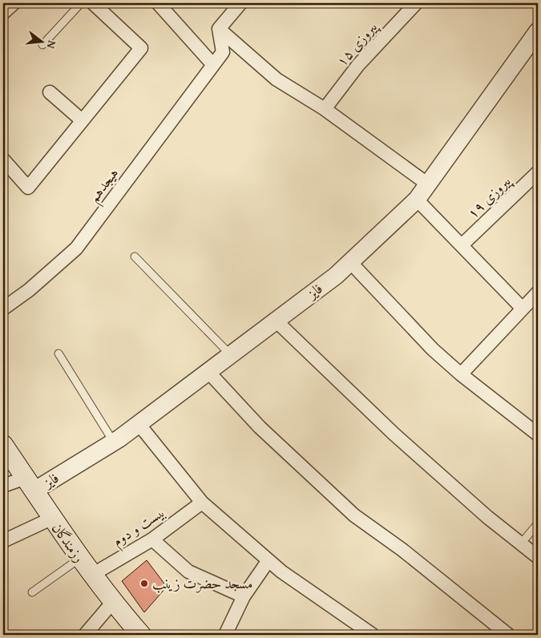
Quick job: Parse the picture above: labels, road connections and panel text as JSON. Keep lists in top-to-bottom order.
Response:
{
  "streets": {
    "main road": ["رزمندگان"],
    "street": [
      "پیروزی ۱۵",
      "هیجدهم",
      "پیروزی ۱۹",
      "فایز",
      "بیست و دوم"
    ]
  },
  "crossings": [
    ["فایز", "رزمندگان"],
    ["بیست و دوم", "رزمندگان"]
  ],
  "places": ["مسجد حضرت زینب"],
  "north": "right"
}
